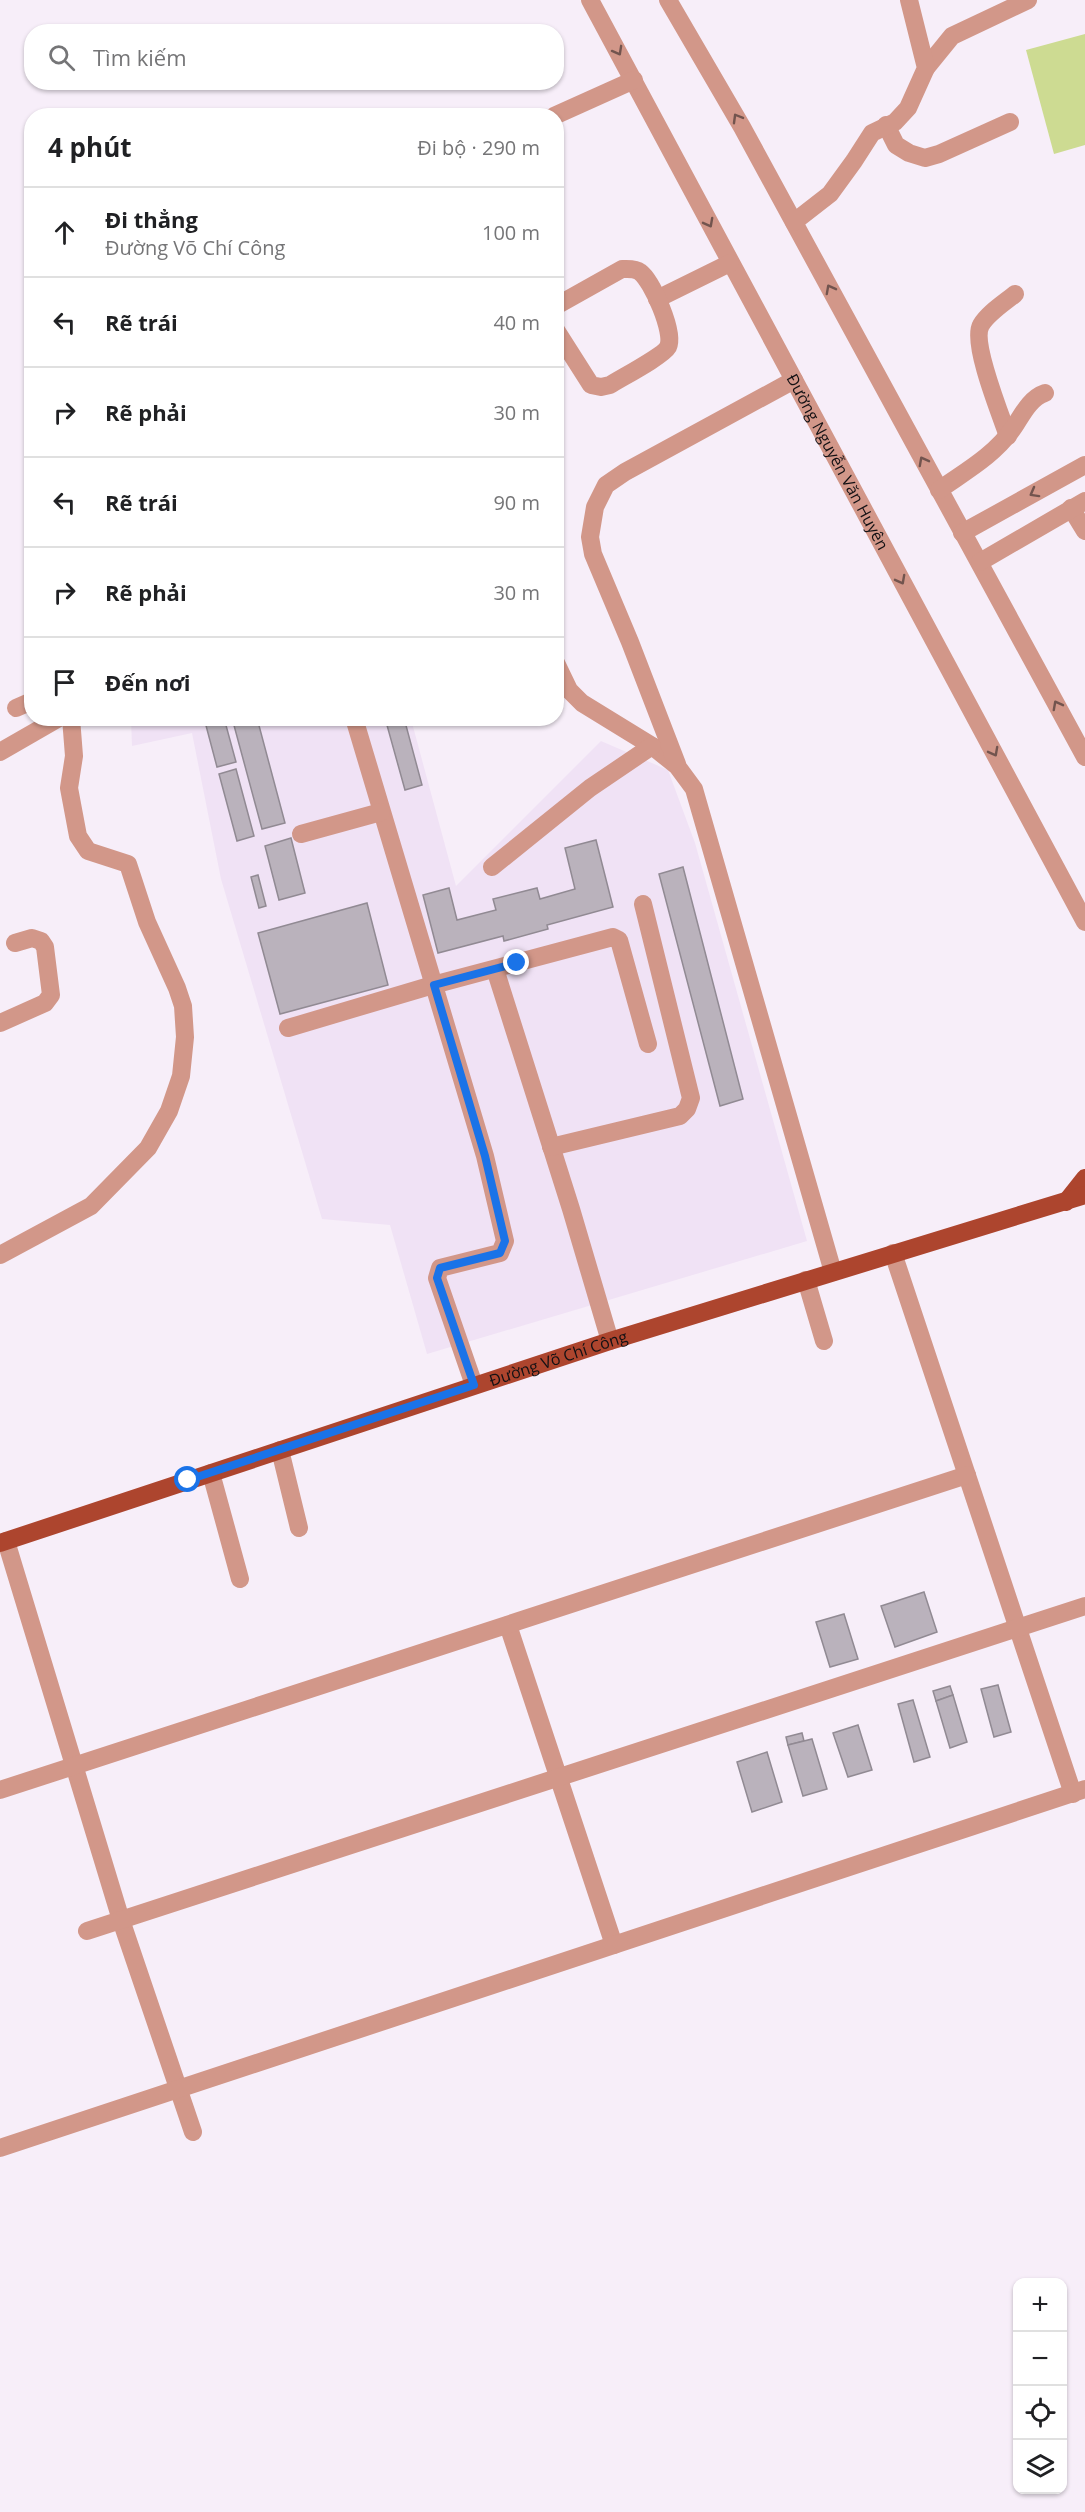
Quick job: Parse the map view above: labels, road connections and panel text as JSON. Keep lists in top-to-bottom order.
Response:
{
  "streets": {
    "main road": ["Đường Võ Chí Công"],
    "street": ["Đường Nguyễn Văn Huyên"]
  },
  "page": {
    "search": "Tìm kiếm",
    "heading": ["4 phút", "Đi bộ · 290 m"],
    "list": [
      ["Đi thẳng", "Đường Võ Chí Công", "100 m"],
      ["Rẽ trái", "40 m"],
      ["Rẽ phải", "30 m"],
      ["Rẽ trái", "90 m"],
      ["Rẽ phải", "30 m"],
      "Đến nơi"
    ],
    "map_buttons": ["+", "−"]
  }
}
